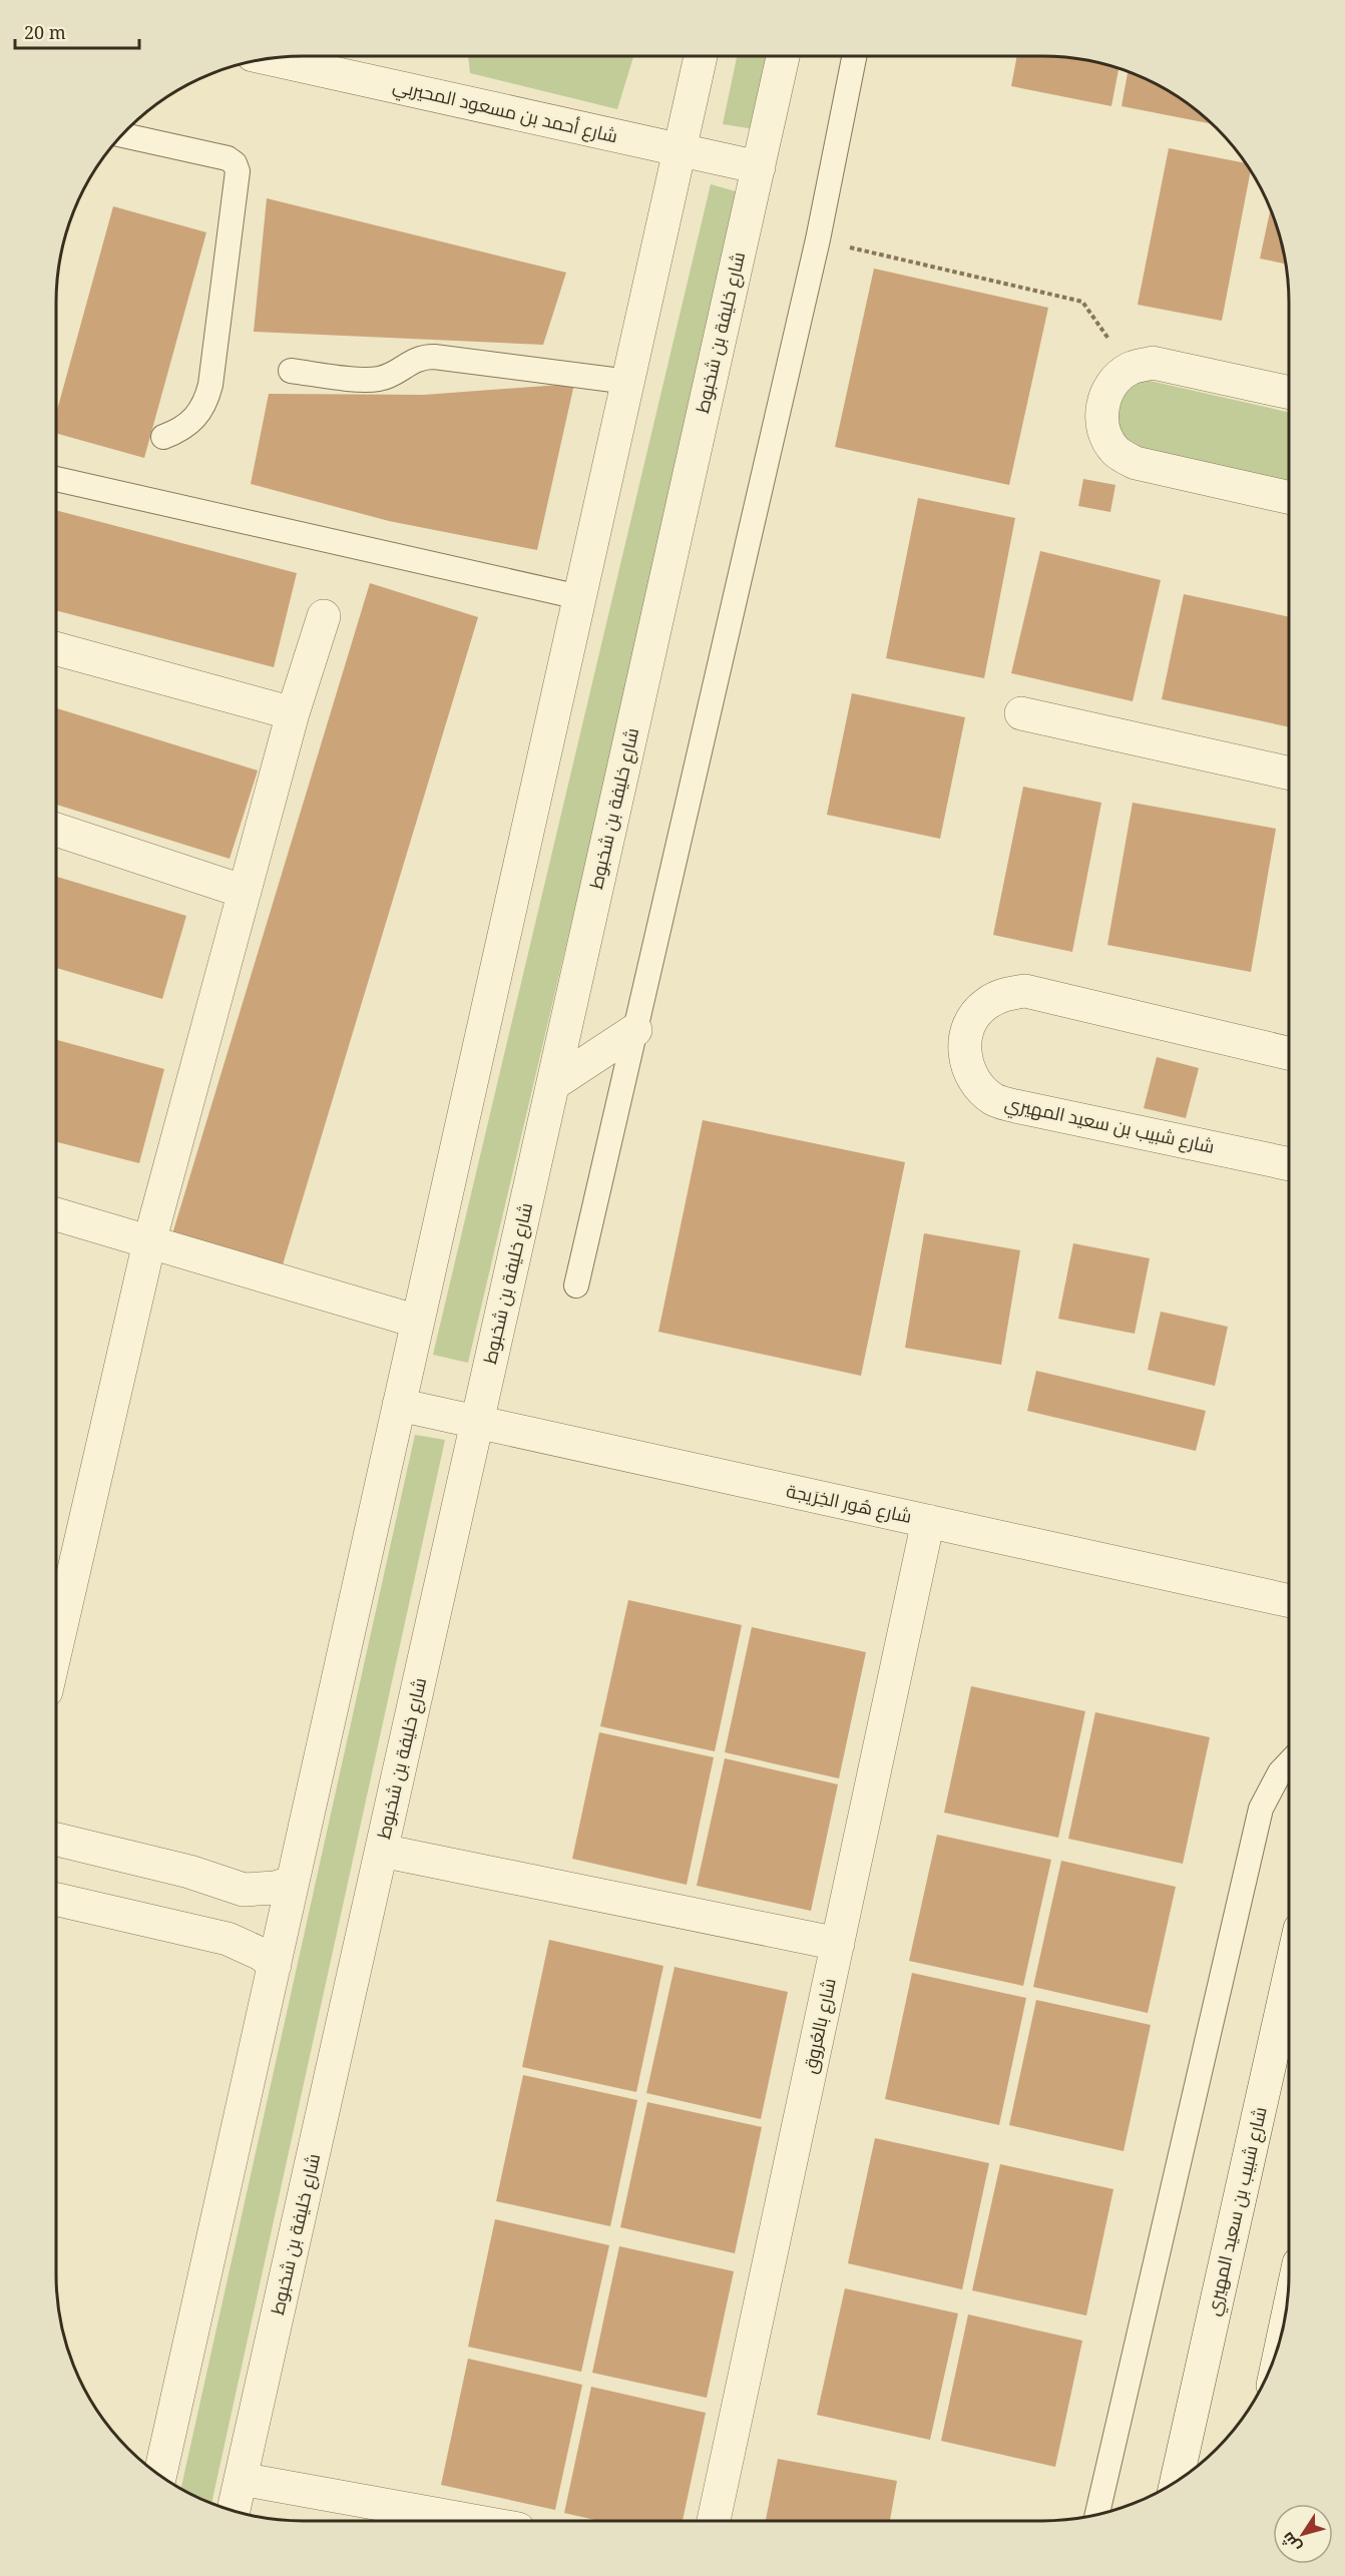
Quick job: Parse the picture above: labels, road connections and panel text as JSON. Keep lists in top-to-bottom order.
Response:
{
  "streets": {
    "street": [
      "شارع أحمد بن مسعود المحيربي",
      "شارع خليفة بن شخبوط",
      "شارع شبيب بن سعيد المهيري",
      "شارع هُور الخِرَيجة",
      "شارع بالعُروق"
    ]
  },
  "crossings": [
    ["شارع أحمد بن مسعود المحيربي", "شارع خليفة بن شخبوط"],
    ["شارع خليفة بن شخبوط", "شارع هُور الخِرَيجة"],
    ["شارع هُور الخِرَيجة", "شارع بالعُروق"]
  ],
  "scale_bar": "20 m",
  "north": "bottom left"
}
